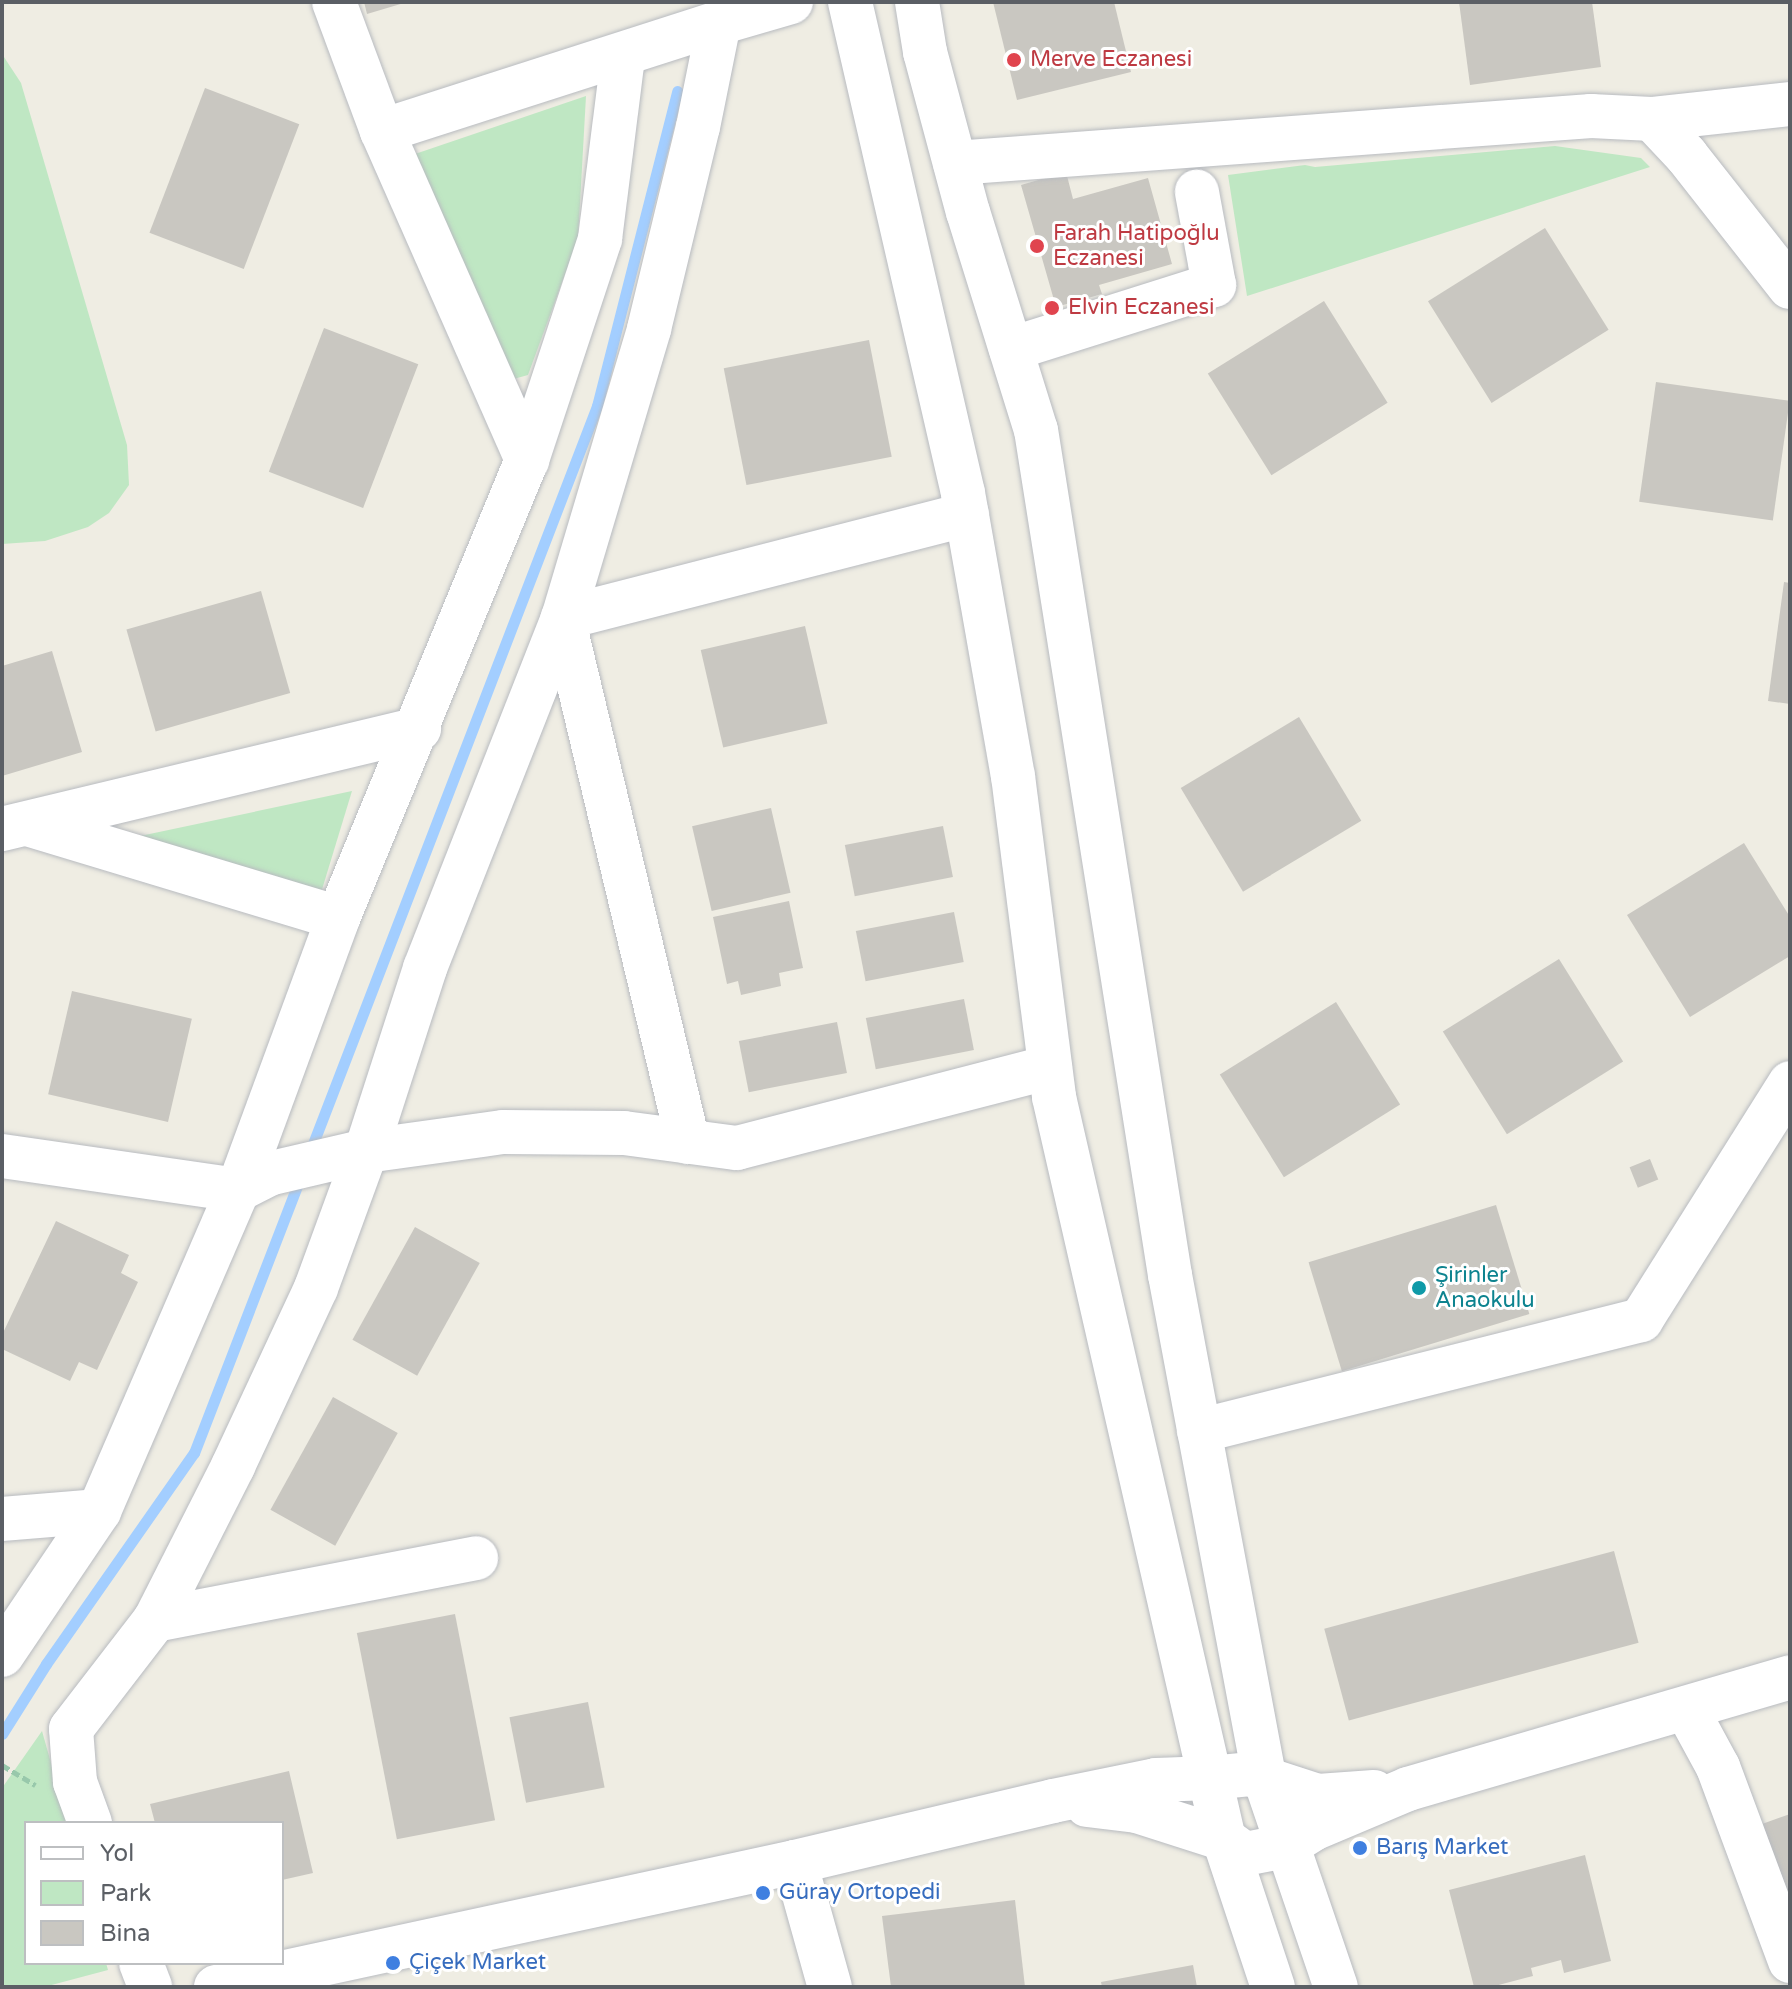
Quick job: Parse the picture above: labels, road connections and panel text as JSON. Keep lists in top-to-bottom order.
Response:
{
  "places": [
    "Merve Eczanesi",
    "Farah Hatipoğlu Eczanesi",
    "Elvin Eczanesi",
    "Şirinler Anaokulu",
    "Barış Market",
    "Güray Ortopedi",
    "Çiçek Market"
  ],
  "legend": ["Yol", "Park", "Bina"]
}
